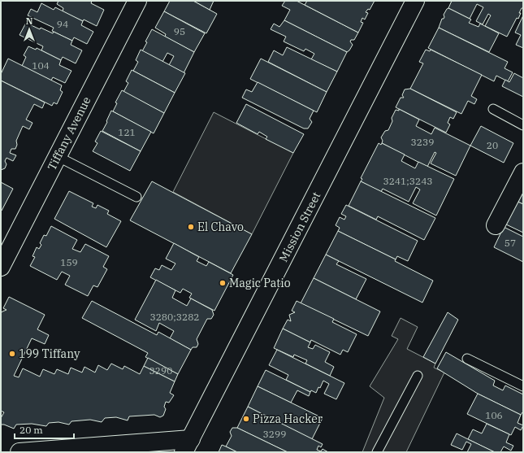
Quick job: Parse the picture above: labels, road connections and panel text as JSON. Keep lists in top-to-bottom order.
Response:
{
  "streets": {
    "street": ["Tiffany Avenue", "Mission Street"]
  },
  "places": [
    "El Chavo",
    "Magic Patio",
    "199 Tiffany",
    "Pizza Hacker"
  ],
  "house_numbers": [
    "94",
    "95",
    "104",
    "121",
    "3239",
    "20",
    "3241;3243",
    "57",
    "159",
    "3280;3282",
    "3290",
    "106",
    "3299"
  ],
  "scale_bar": "20 m",
  "north": "top"
}
